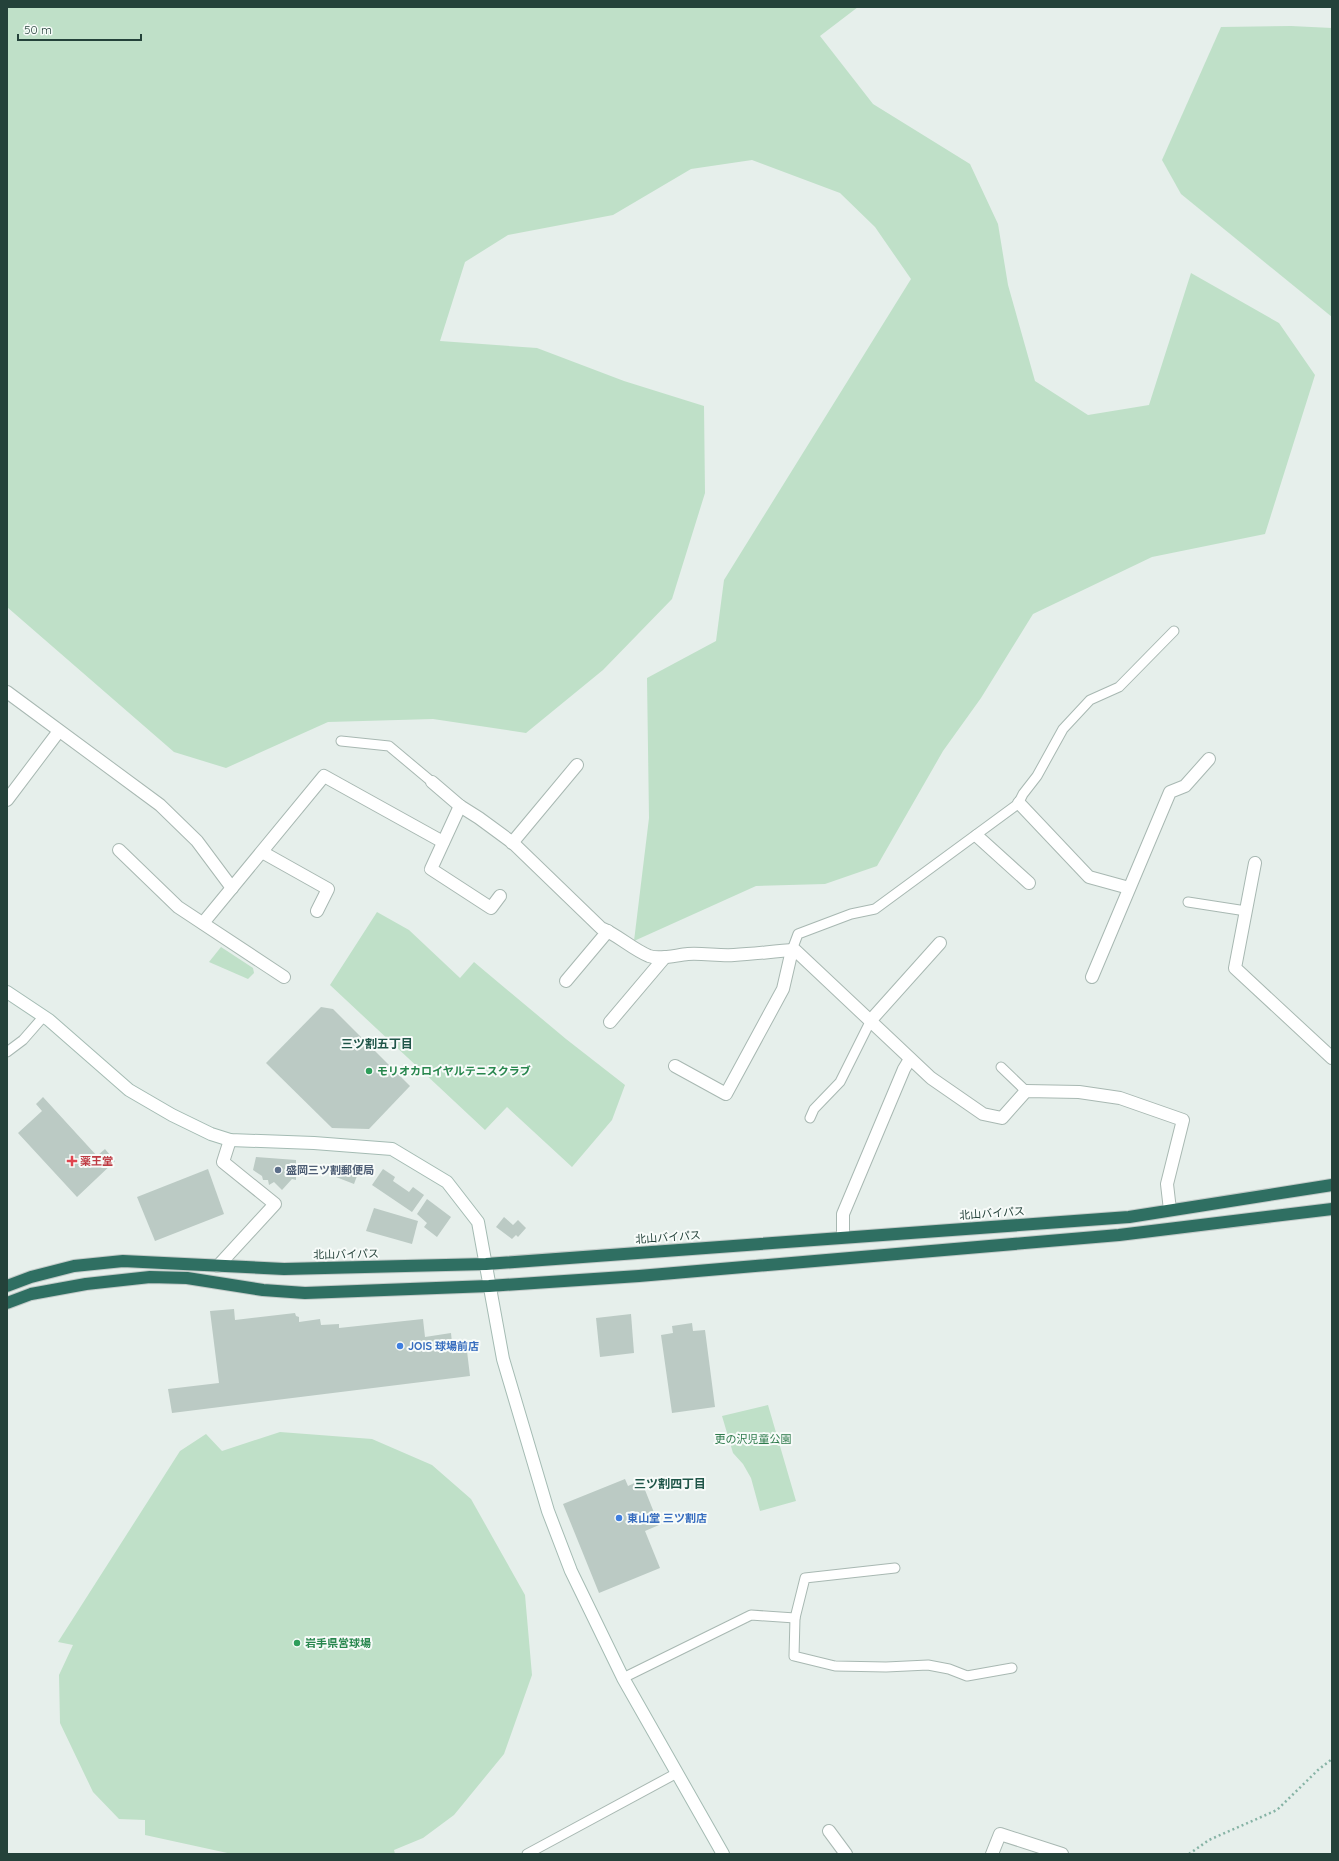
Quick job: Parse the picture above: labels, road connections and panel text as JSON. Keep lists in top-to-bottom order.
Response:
{
  "streets": {
    "highway": ["北山バイパス"]
  },
  "districts": ["三ツ割五丁目", "三ツ割四丁目"],
  "parks": ["更の沢児童公園"],
  "places": {
    "other": [
      "モリオカロイヤルテニスクラブ",
      "盛岡三ツ割郵便局",
      "JOIS 球場前店",
      "東山堂 三ツ割店",
      "岩手県営球場"
    ],
    "health": ["薬王堂"]
  },
  "scale_bar": "50 m"
}
